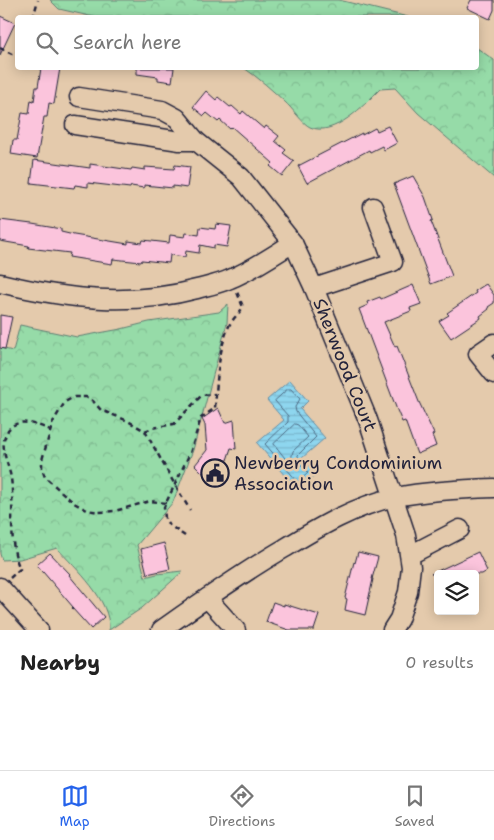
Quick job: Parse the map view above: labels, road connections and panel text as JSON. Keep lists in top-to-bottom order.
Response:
{
  "streets": {
    "street": ["Sherwood Court"]
  },
  "places": {
    "public building": ["Newberry Condominium Association"]
  },
  "page": {
    "search": "Search here",
    "heading": ["Nearby", "0 results"],
    "nav": ["Map", "Directions", "Saved"]
  }
}
